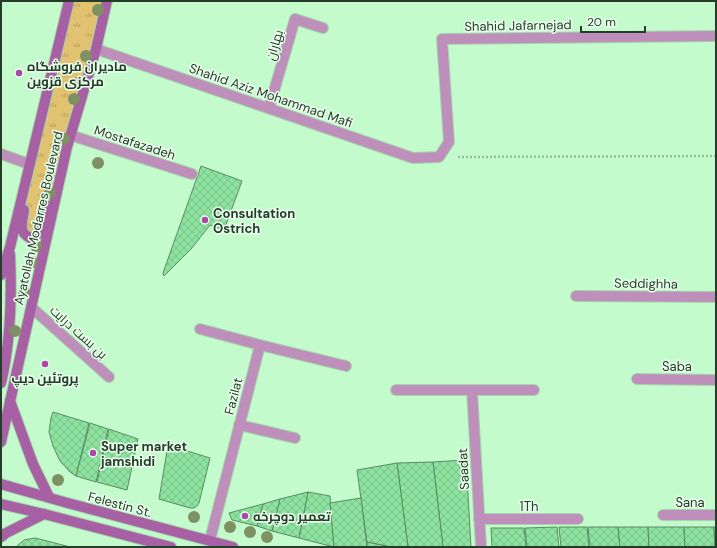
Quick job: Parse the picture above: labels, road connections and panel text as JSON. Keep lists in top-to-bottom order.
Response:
{
  "streets": {
    "main road": ["Ayatollah Modarres Boulevard", "Felestin St."],
    "street": [
      "Shahid Jafarnejad",
      "بهاران",
      "Shahid Aziz Mohammad Mafi",
      "Mostafazadeh",
      "Seddighha",
      "بن بست درایت",
      "Saba",
      "Fazilat",
      "Saadat",
      "Sana",
      "1Th"
    ]
  },
  "crossings": [
    ["Shahid Jafarnejad", "Shahid Aziz Mohammad Mafi"],
    ["بهاران", "Shahid Aziz Mohammad Mafi"],
    ["Shahid Aziz Mohammad Mafi", "Ayatollah Modarres Boulevard"],
    ["Mostafazadeh", "Ayatollah Modarres Boulevard"],
    ["Ayatollah Modarres Boulevard", "بن بست درایت"],
    ["Fazilat", "Felestin St."],
    ["Saadat", "1Th"]
  ],
  "places": [
    "مادیران فروشگاه مرکزی قزوین",
    "Consultation Ostrich",
    "پروتئین دیپ",
    "Super market jamshidi",
    "تعمیر دوچرخه"
  ],
  "scale_bar": "20 m"
}
